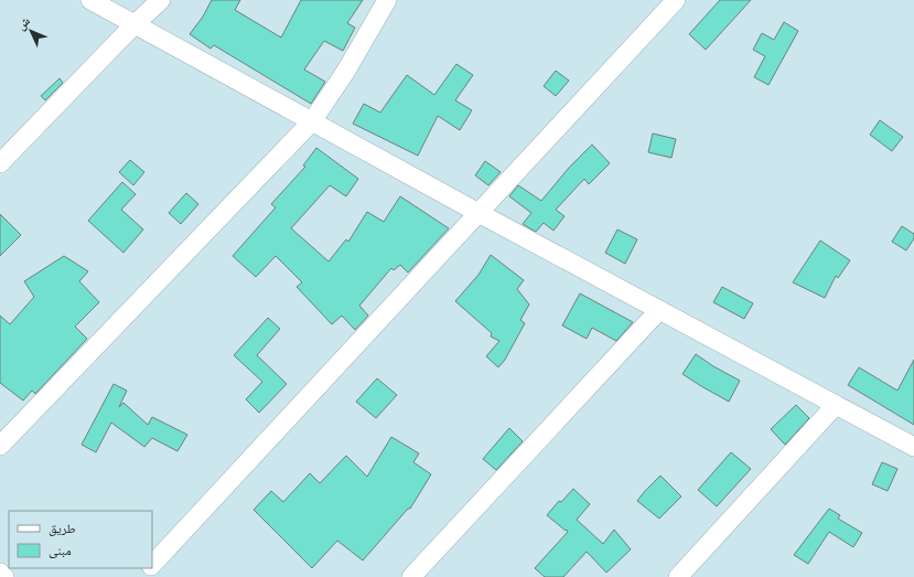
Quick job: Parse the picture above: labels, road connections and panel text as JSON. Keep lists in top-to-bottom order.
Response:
{
  "legend": ["طريق", "مبنى"],
  "north": "top left"
}
